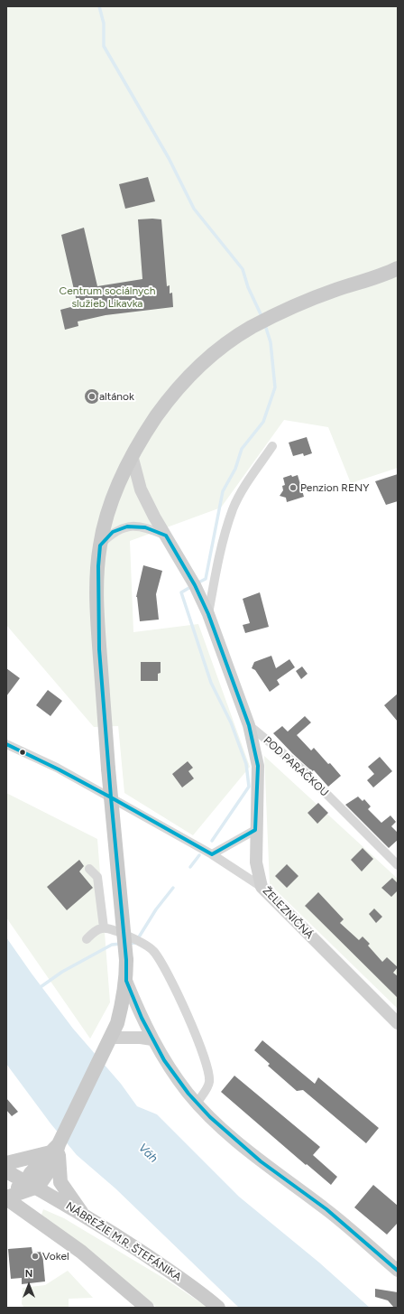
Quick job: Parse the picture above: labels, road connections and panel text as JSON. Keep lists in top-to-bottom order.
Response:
{
  "streets": {
    "main road": ["NÁBREŽIE M.R. ŠTEFÁNIKA"],
    "street": ["POD PARAČKOU", "ŽELEZNIČNÁ"]
  },
  "crossings": [
    ["POD PARAČKOU", "ŽELEZNIČNÁ"]
  ],
  "water": ["Váh"],
  "parks": ["Centrum sociálnych služieb Likavka"],
  "places": ["altánok", "Penzion RENY", "Vokel"],
  "north": "top"
}
